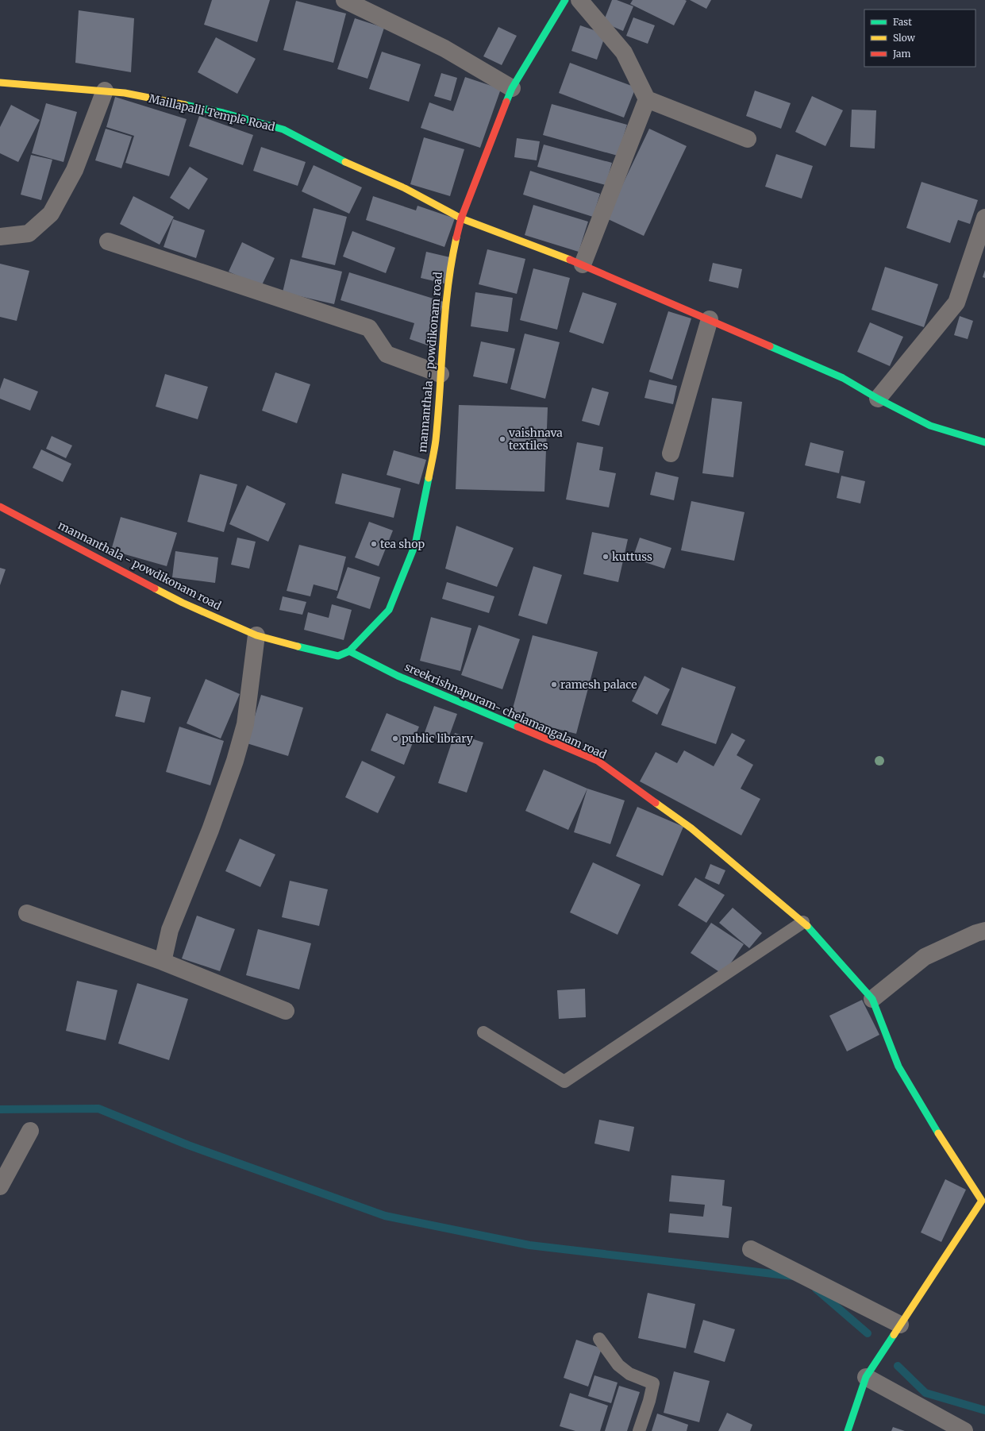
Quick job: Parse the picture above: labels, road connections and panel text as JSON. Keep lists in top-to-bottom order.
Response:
{
  "streets": {
    "street": ["Maillapalli Temple Road", "mannanthala - powdikonam road", "sreekrishnapuram- chelamangalam road"]
  },
  "crossings": [
    ["Maillapalli Temple Road", "mannanthala - powdikonam road"],
    ["mannanthala - powdikonam road", "sreekrishnapuram- chelamangalam road"]
  ],
  "places": [
    "vaishnava textiles",
    "tea shop",
    "kuttuss",
    "ramesh palace",
    "public library"
  ],
  "legend": ["Fast", "Slow", "Jam"]
}
